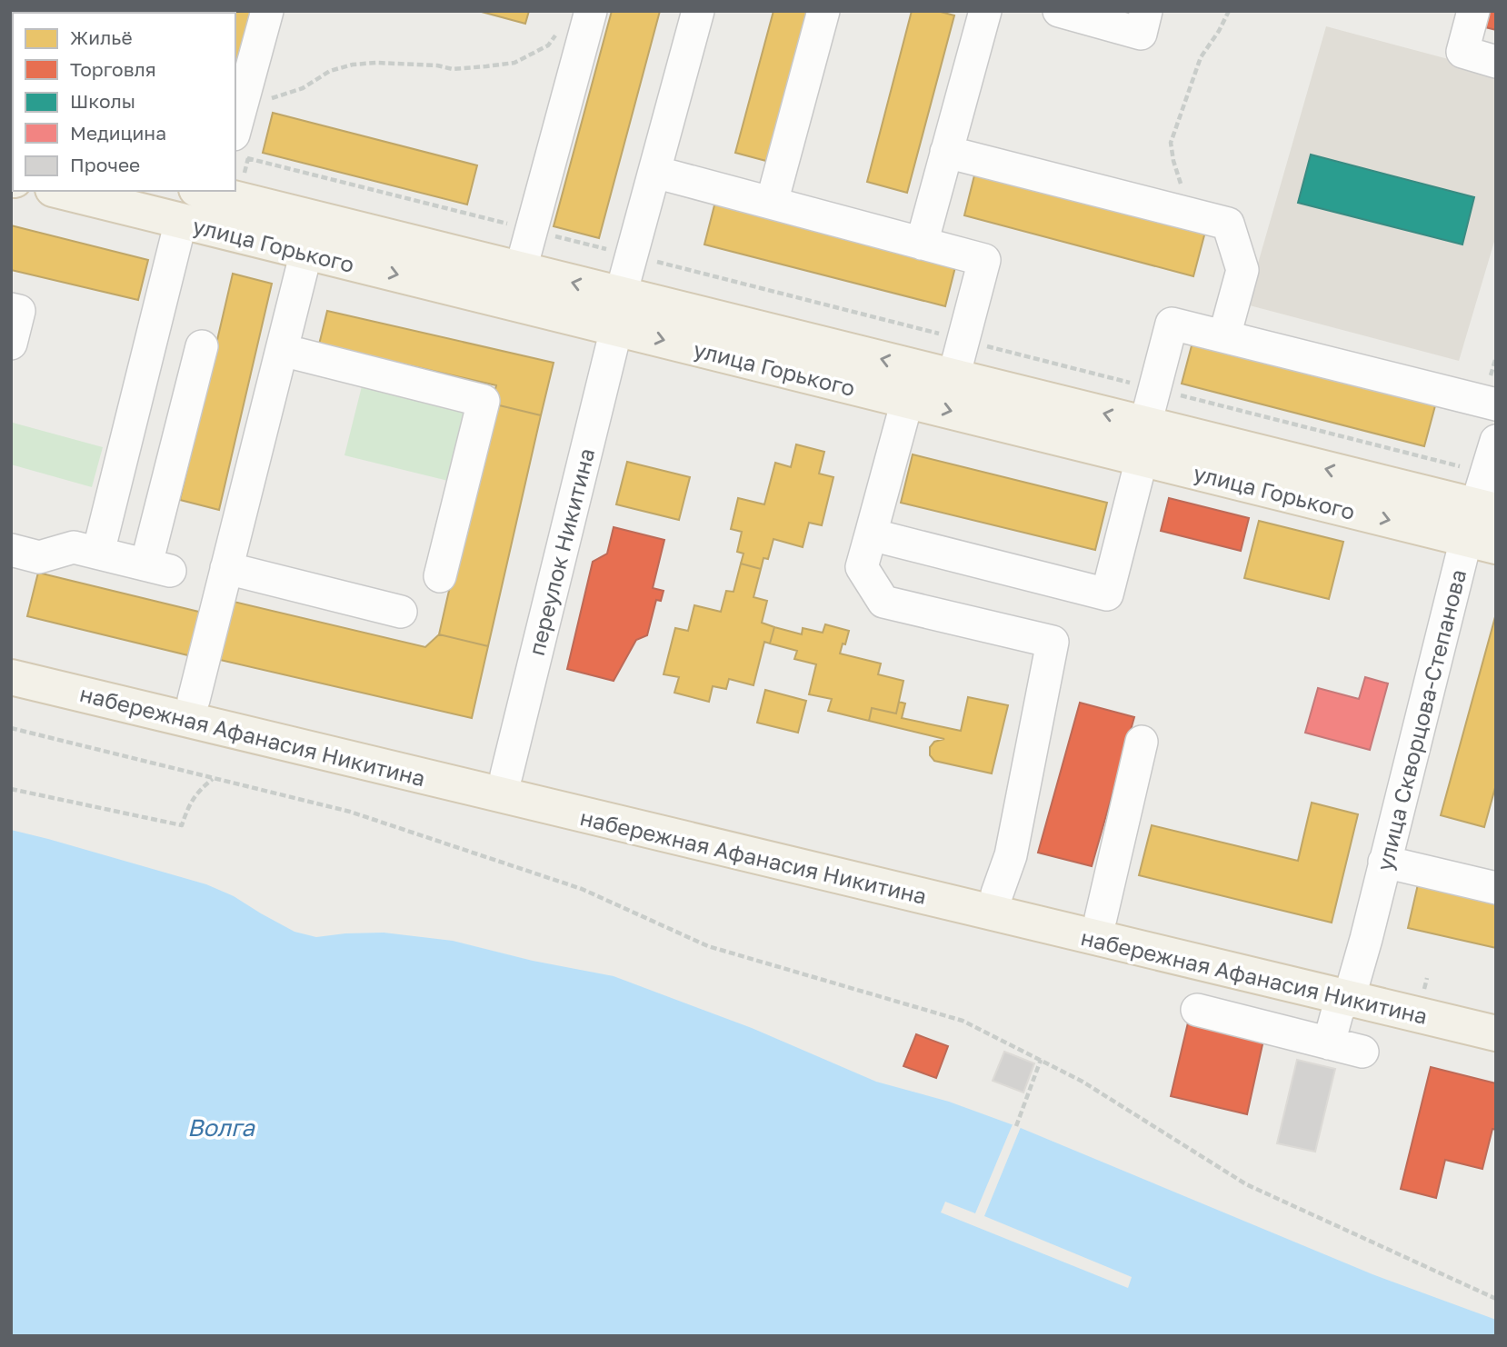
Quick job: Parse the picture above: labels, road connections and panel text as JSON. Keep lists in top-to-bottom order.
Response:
{
  "streets": {
    "main road": ["улица Горького", "набережная Афанасия Никитина"],
    "street": ["переулок Никитина", "улица Скворцова-Степанова"]
  },
  "crossings": [
    ["улица Горького", "переулок Никитина"],
    ["улица Горького", "улица Скворцова-Степанова"],
    ["переулок Никитина", "набережная Афанасия Никитина"],
    ["улица Скворцова-Степанова", "набережная Афанасия Никитина"]
  ],
  "water": ["Волга"],
  "legend": [
    "Жильё",
    "Торговля",
    "Школы",
    "Медицина",
    "Прочее"
  ]
}
